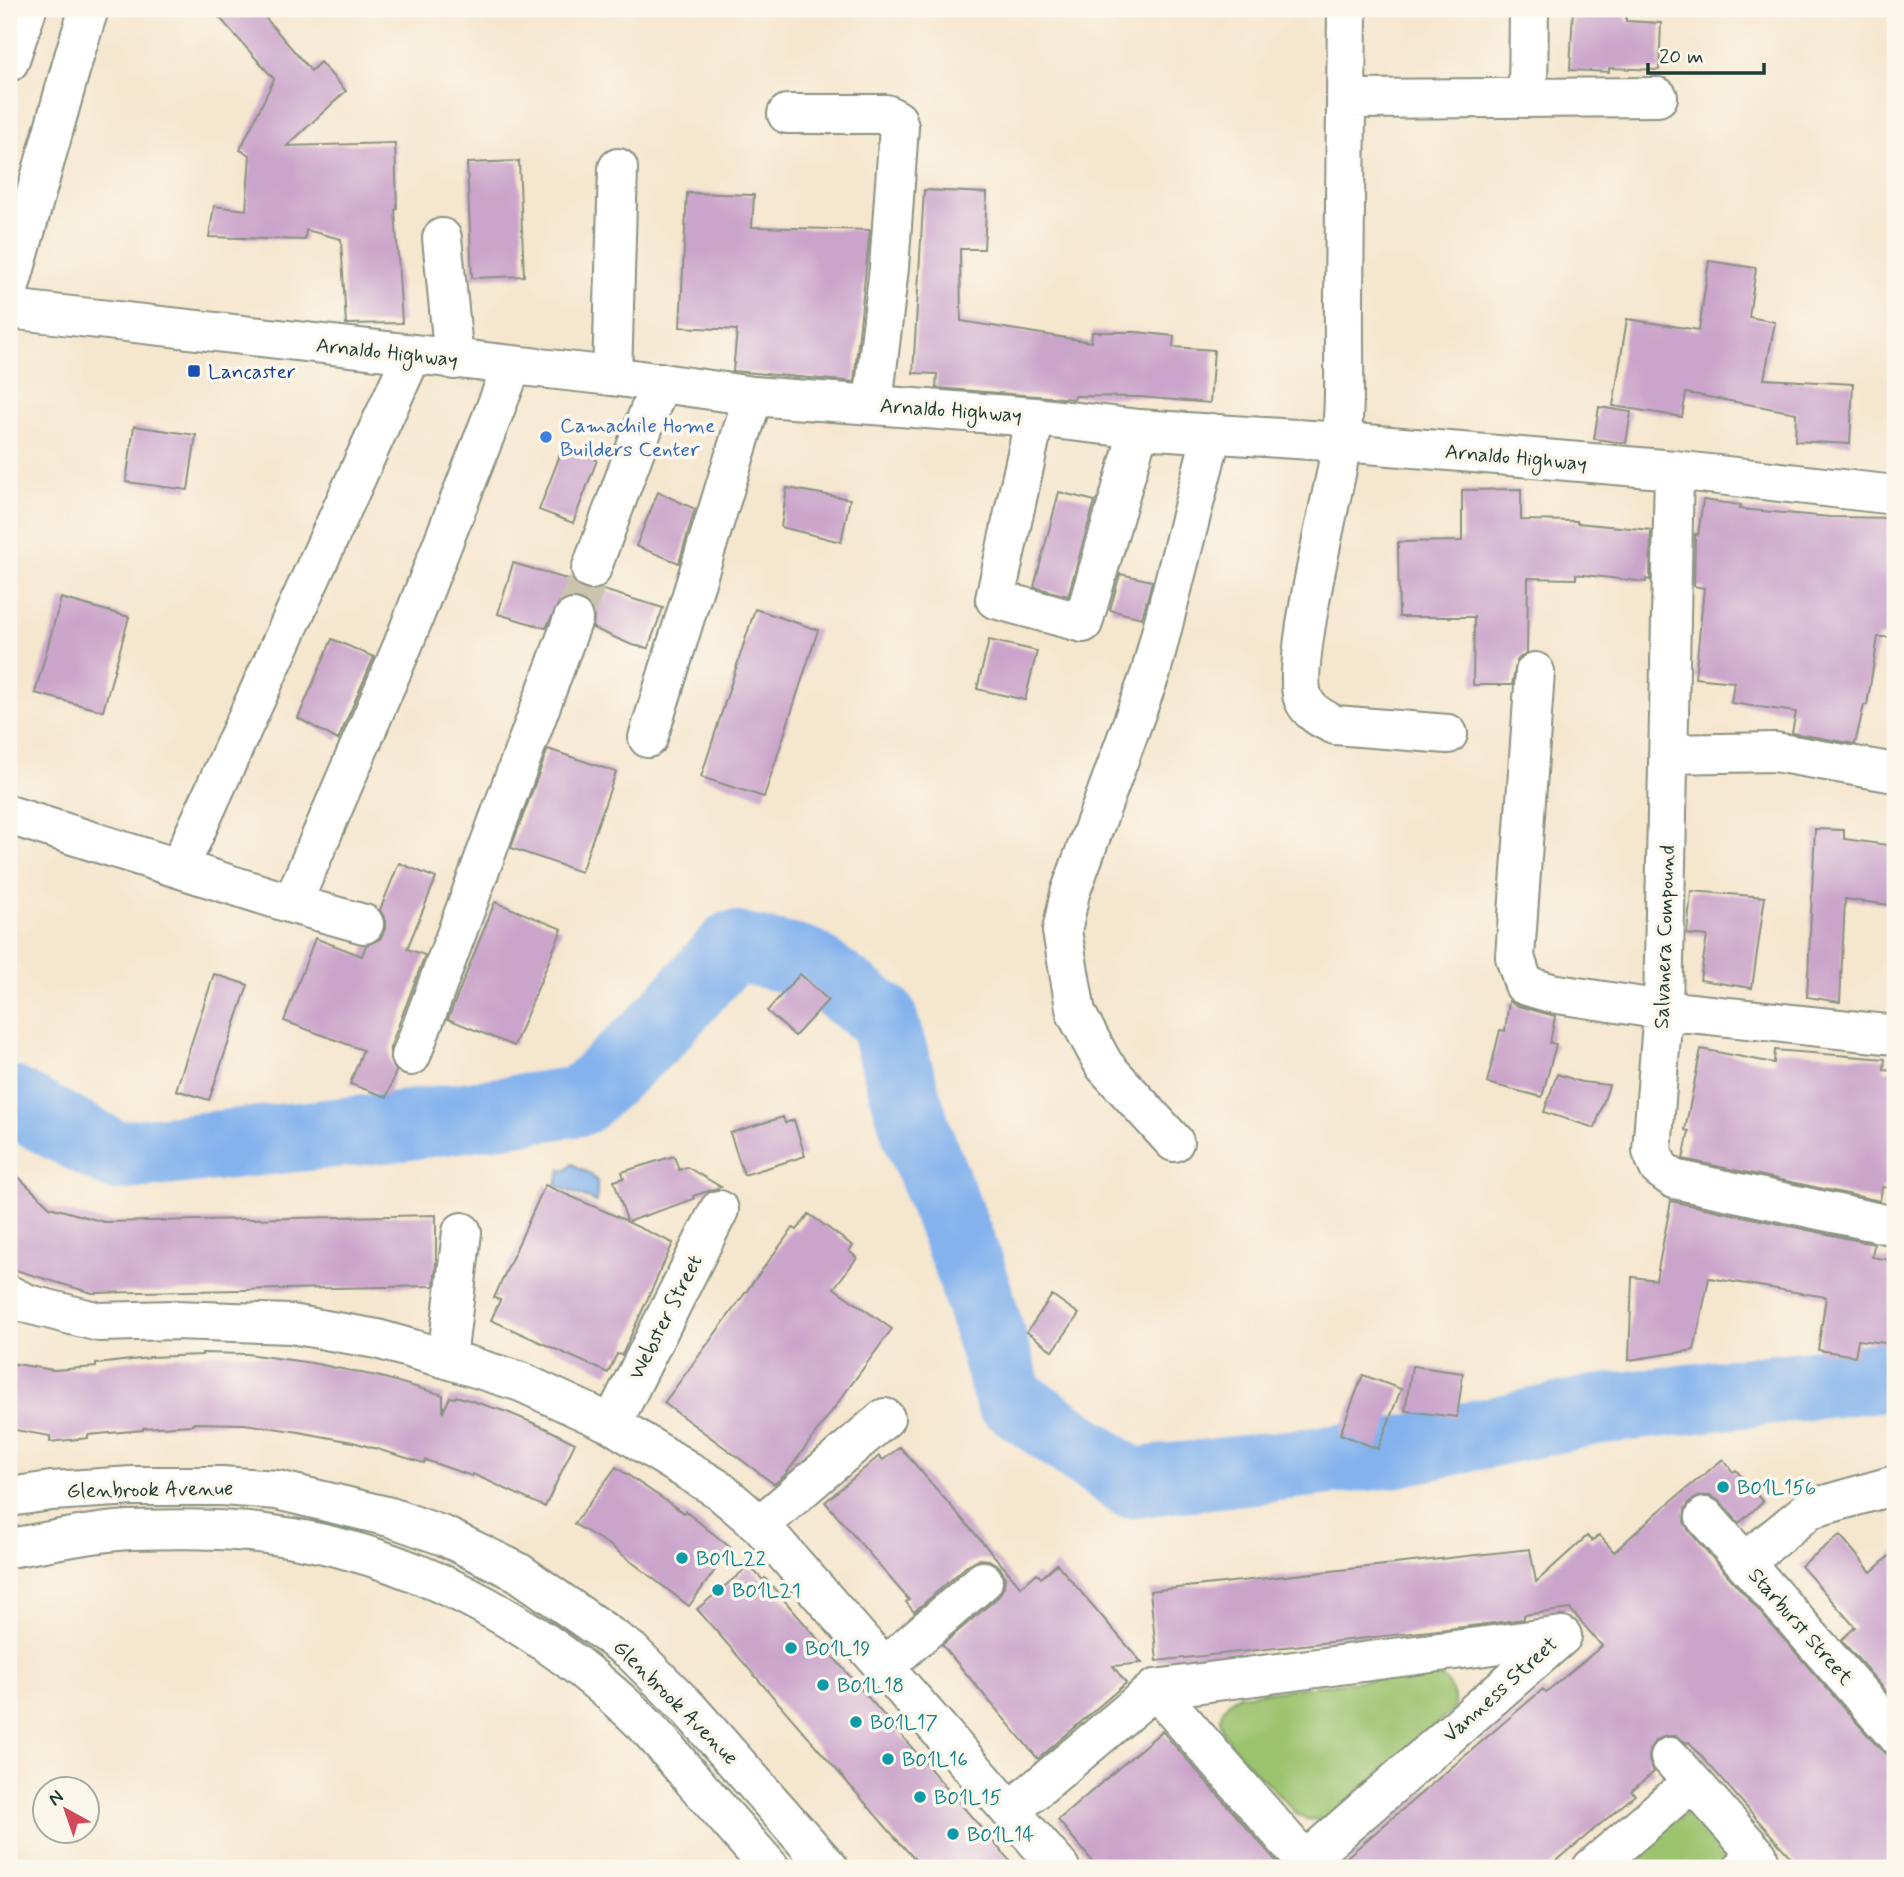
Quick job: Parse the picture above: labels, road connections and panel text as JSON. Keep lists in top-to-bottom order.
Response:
{
  "streets": {
    "street": [
      "Arnaldo Highway",
      "Salvanera Compound",
      "Webster Street",
      "Glenbrook Avenue",
      "Starburst Street",
      "Vanness Street"
    ]
  },
  "crossings": [
    ["Arnaldo Highway", "Salvanera Compound"]
  ],
  "places": {
    "transit": ["Lancaster"],
    "other": [
      "Camachile Home Builders Center",
      "B01L156",
      "B01L22",
      "B01L21",
      "B01L19",
      "B01L18",
      "B01L17",
      "B01L16",
      "B01L15",
      "B01L14"
    ]
  },
  "scale_bar": "20 m",
  "north": "top left"
}
